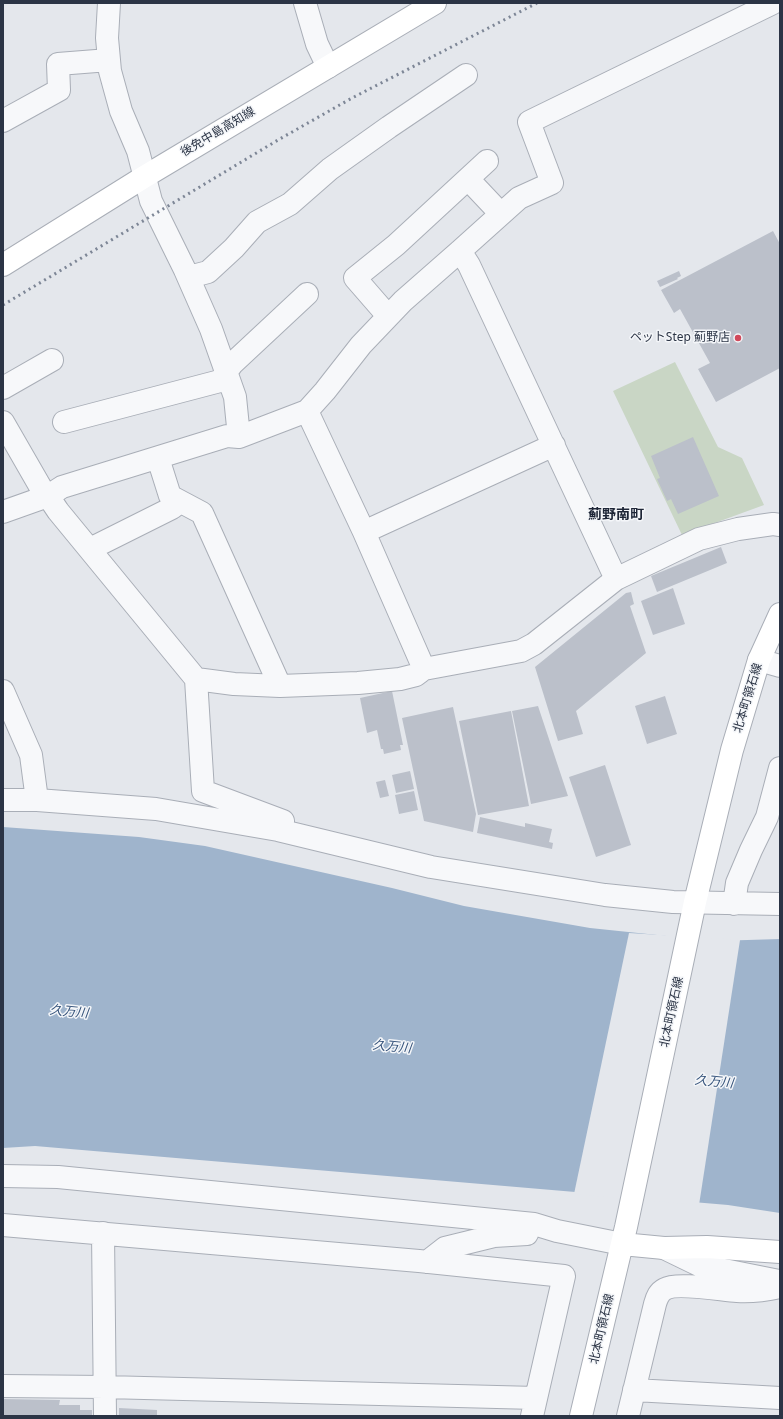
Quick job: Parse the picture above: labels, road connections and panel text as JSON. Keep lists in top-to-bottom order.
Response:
{
  "streets": {
    "main road": ["後免中島高知線", "北本町領石線"]
  },
  "districts": ["薊野南町"],
  "water": ["久万川"],
  "places": ["ペットStep 薊野店"]
}
